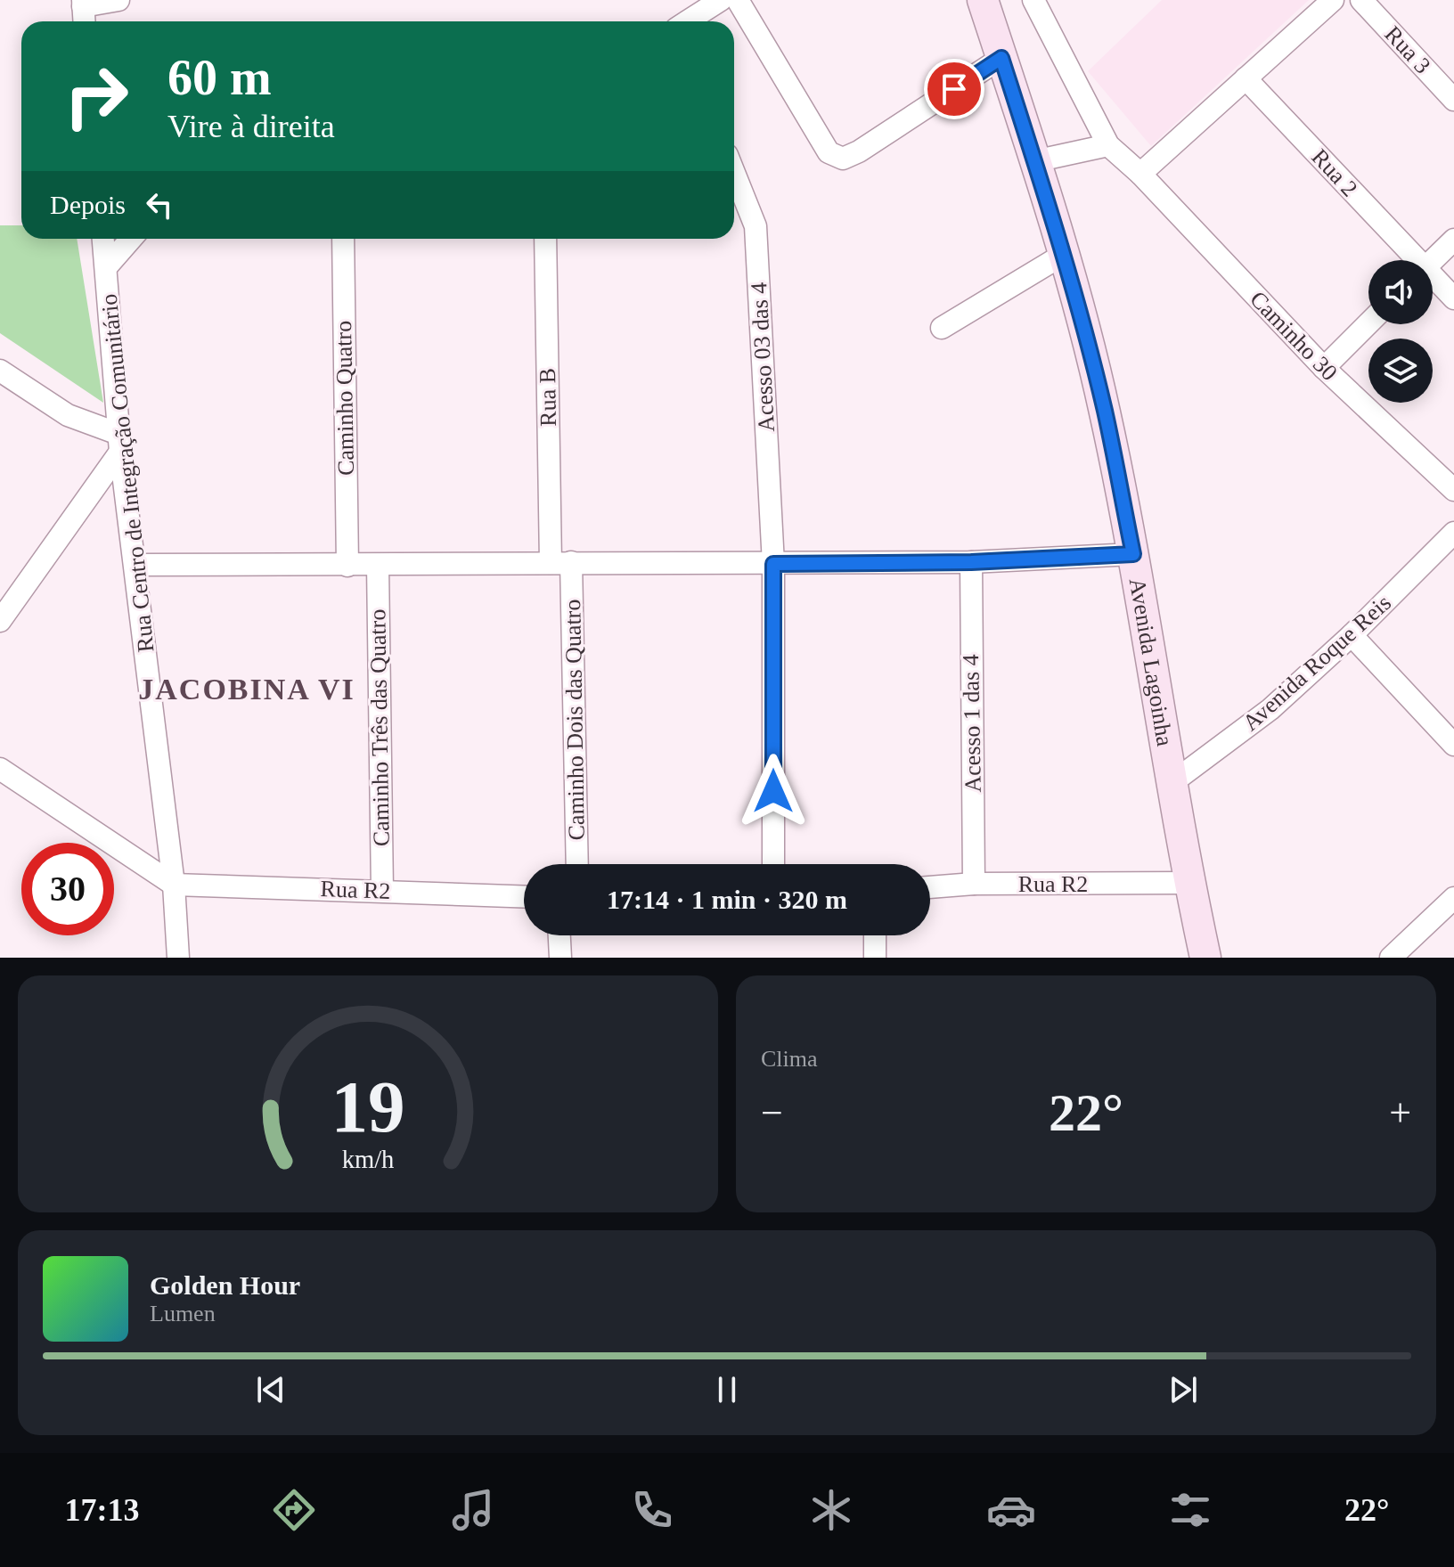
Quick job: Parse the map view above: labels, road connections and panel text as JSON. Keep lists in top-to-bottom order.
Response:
{
  "streets": {
    "street": [
      "Rua 3",
      "Rua 2",
      "Caminho 30",
      "Acesso 03 das 4",
      "Rua B",
      "Caminho Quatro",
      "Rua Centro de Integração Comunitário",
      "Avenida Lagoinha",
      "Avenida Roque Reis",
      "Caminho Dois das Quatro",
      "Acesso 1 das 4",
      "Caminho Três das Quatro",
      "Rua R2"
    ]
  },
  "crossings": [
    ["Rua B", "Caminho Dois das Quatro"],
    ["Rua Centro de Integração Comunitário", "Rua R2"],
    ["Avenida Lagoinha", "Avenida Roque Reis"],
    ["Avenida Lagoinha", "Rua R2"],
    ["Acesso 1 das 4", "Rua R2"],
    ["Caminho Três das Quatro", "Rua R2"]
  ],
  "districts": ["JACOBINA VI"],
  "page": {
    "turn": ["60 m", "Vire à direita"],
    "then": "Depois",
    "limit": "30",
    "trip": "17:14 · 1 min · 320 m",
    "tile": "Clima",
    "heat": ["−", "22°", "+"],
    "song": ["Golden Hour", "Lumen"],
    "tabs": ["17:13", "22°"],
    "gauge": ["19", "km/h"]
  }
}
